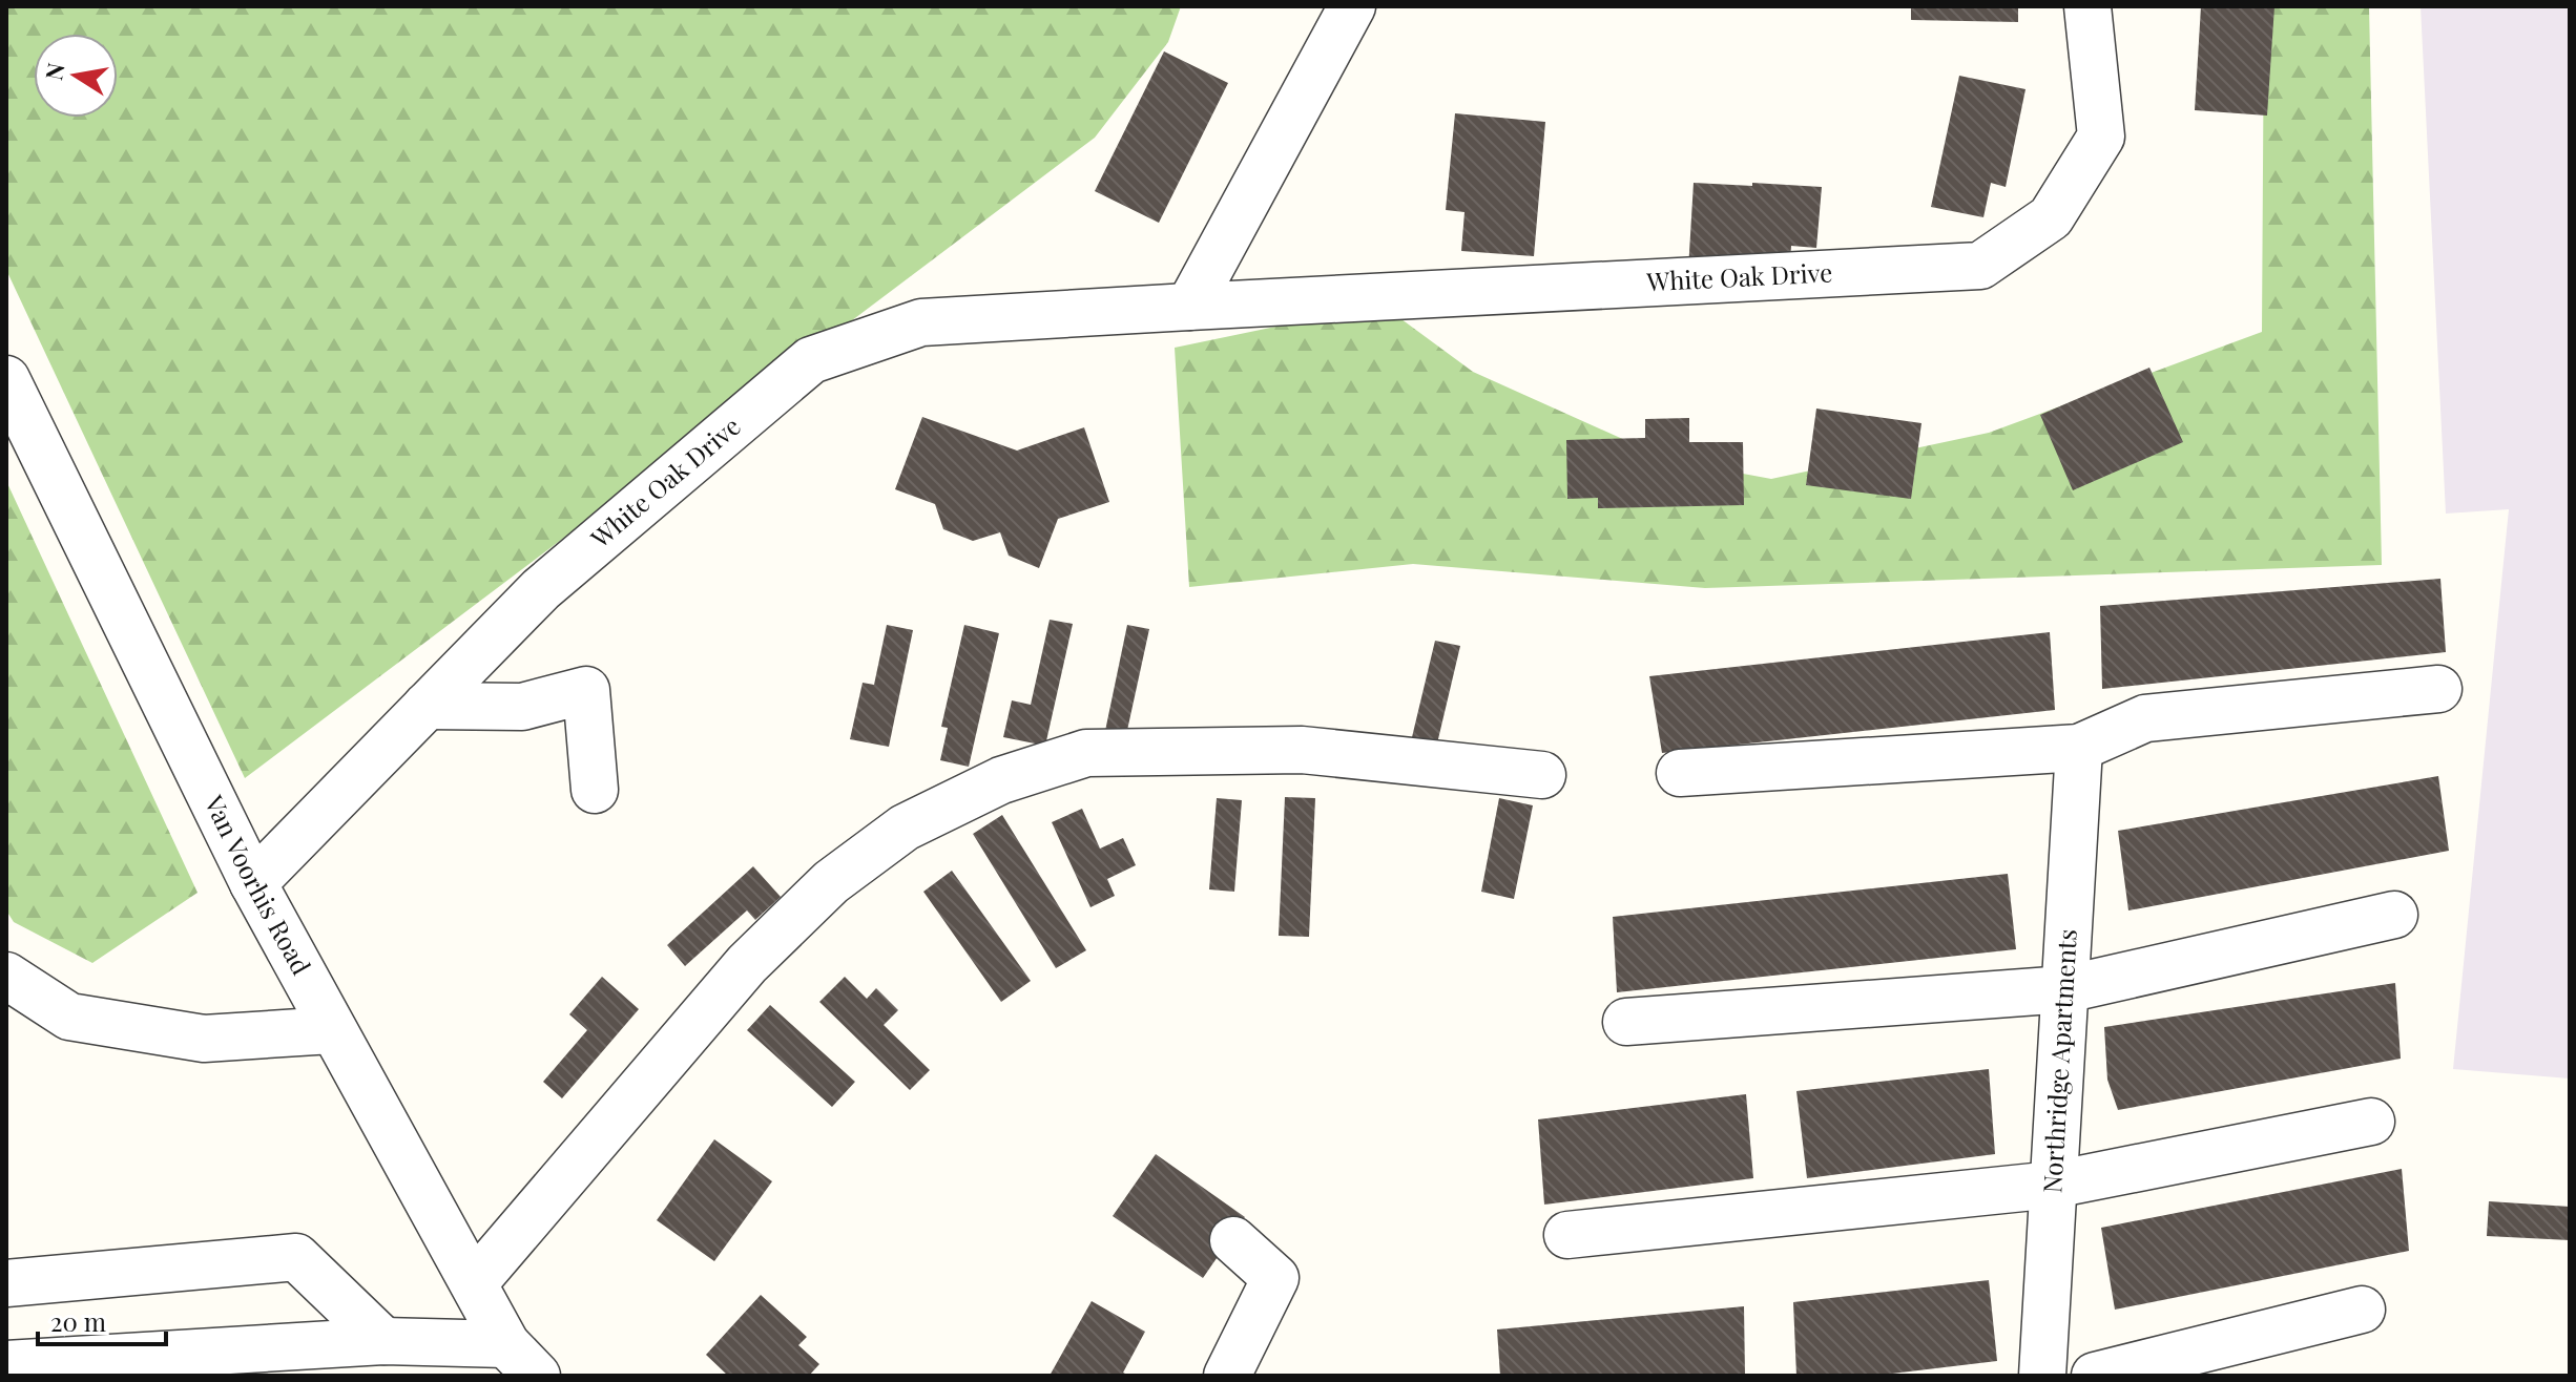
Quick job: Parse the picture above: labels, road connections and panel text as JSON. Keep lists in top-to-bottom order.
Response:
{
  "streets": {
    "street": ["White Oak Drive", "Van Voorhis Road", "Northridge Apartments"]
  },
  "crossings": [
    ["White Oak Drive", "Van Voorhis Road"]
  ],
  "scale_bar": "20 m",
  "north": "left"
}
